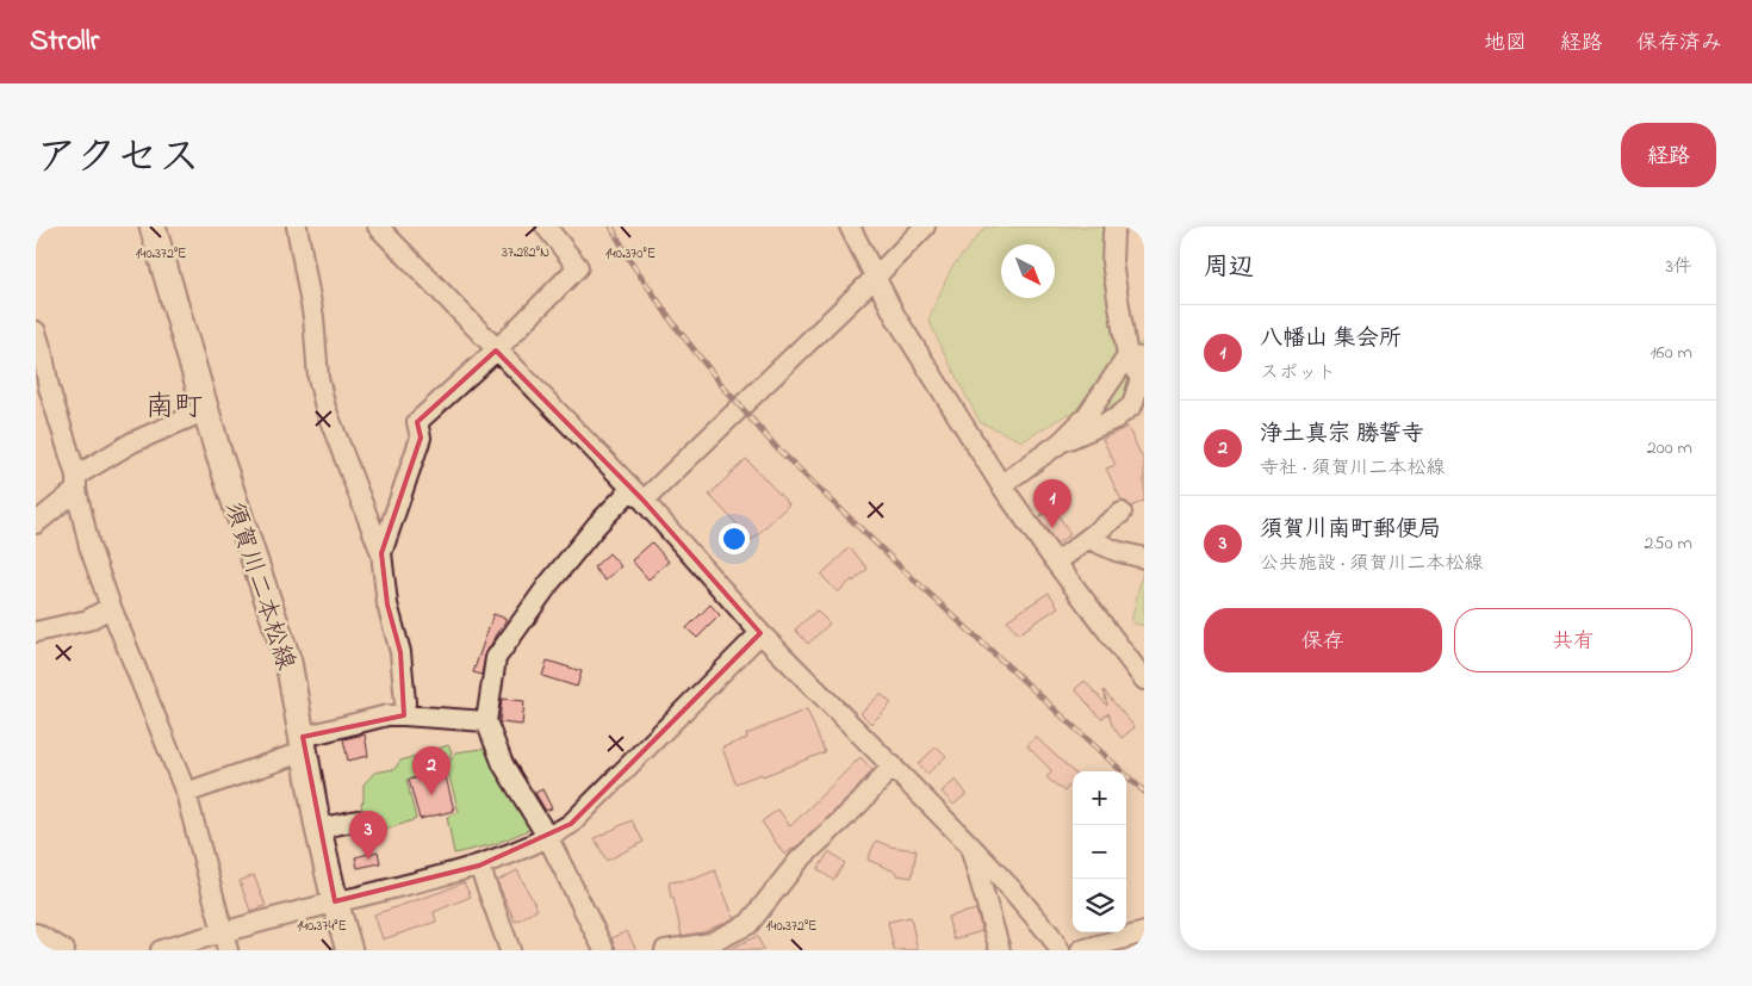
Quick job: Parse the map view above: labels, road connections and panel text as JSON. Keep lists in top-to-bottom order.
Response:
{
  "streets": {
    "main road": ["須賀川二本松線"]
  },
  "districts": ["南町"],
  "north": "bottom right",
  "page": {
    "header": "Strollr",
    "nav": ["地図", "経路", "保存済み"],
    "title": "アクセス",
    "buttons": [
      "経路",
      ["保存", "共有"]
    ],
    "heading": ["周辺", "3件"],
    "list": [
      {
        "mark": "1",
        "name": "八幡山 集会所",
        "note": "スポット",
        "value": "160 m"
      },
      {
        "mark": "2",
        "name": "浄土真宗 勝誓寺",
        "note": "寺社 · 須賀川二本松線",
        "value": "200 m"
      },
      {
        "mark": "3",
        "name": "須賀川南町郵便局",
        "note": "公共施設 · 須賀川二本松線",
        "value": "250 m"
      }
    ],
    "pins": ["1", "2", "3"],
    "map_buttons": ["+", "−"]
  },
  "coordinates": [
    "37.282°N",
    "140.372°E",
    "140.370°E",
    "140.374°E"
  ]
}
